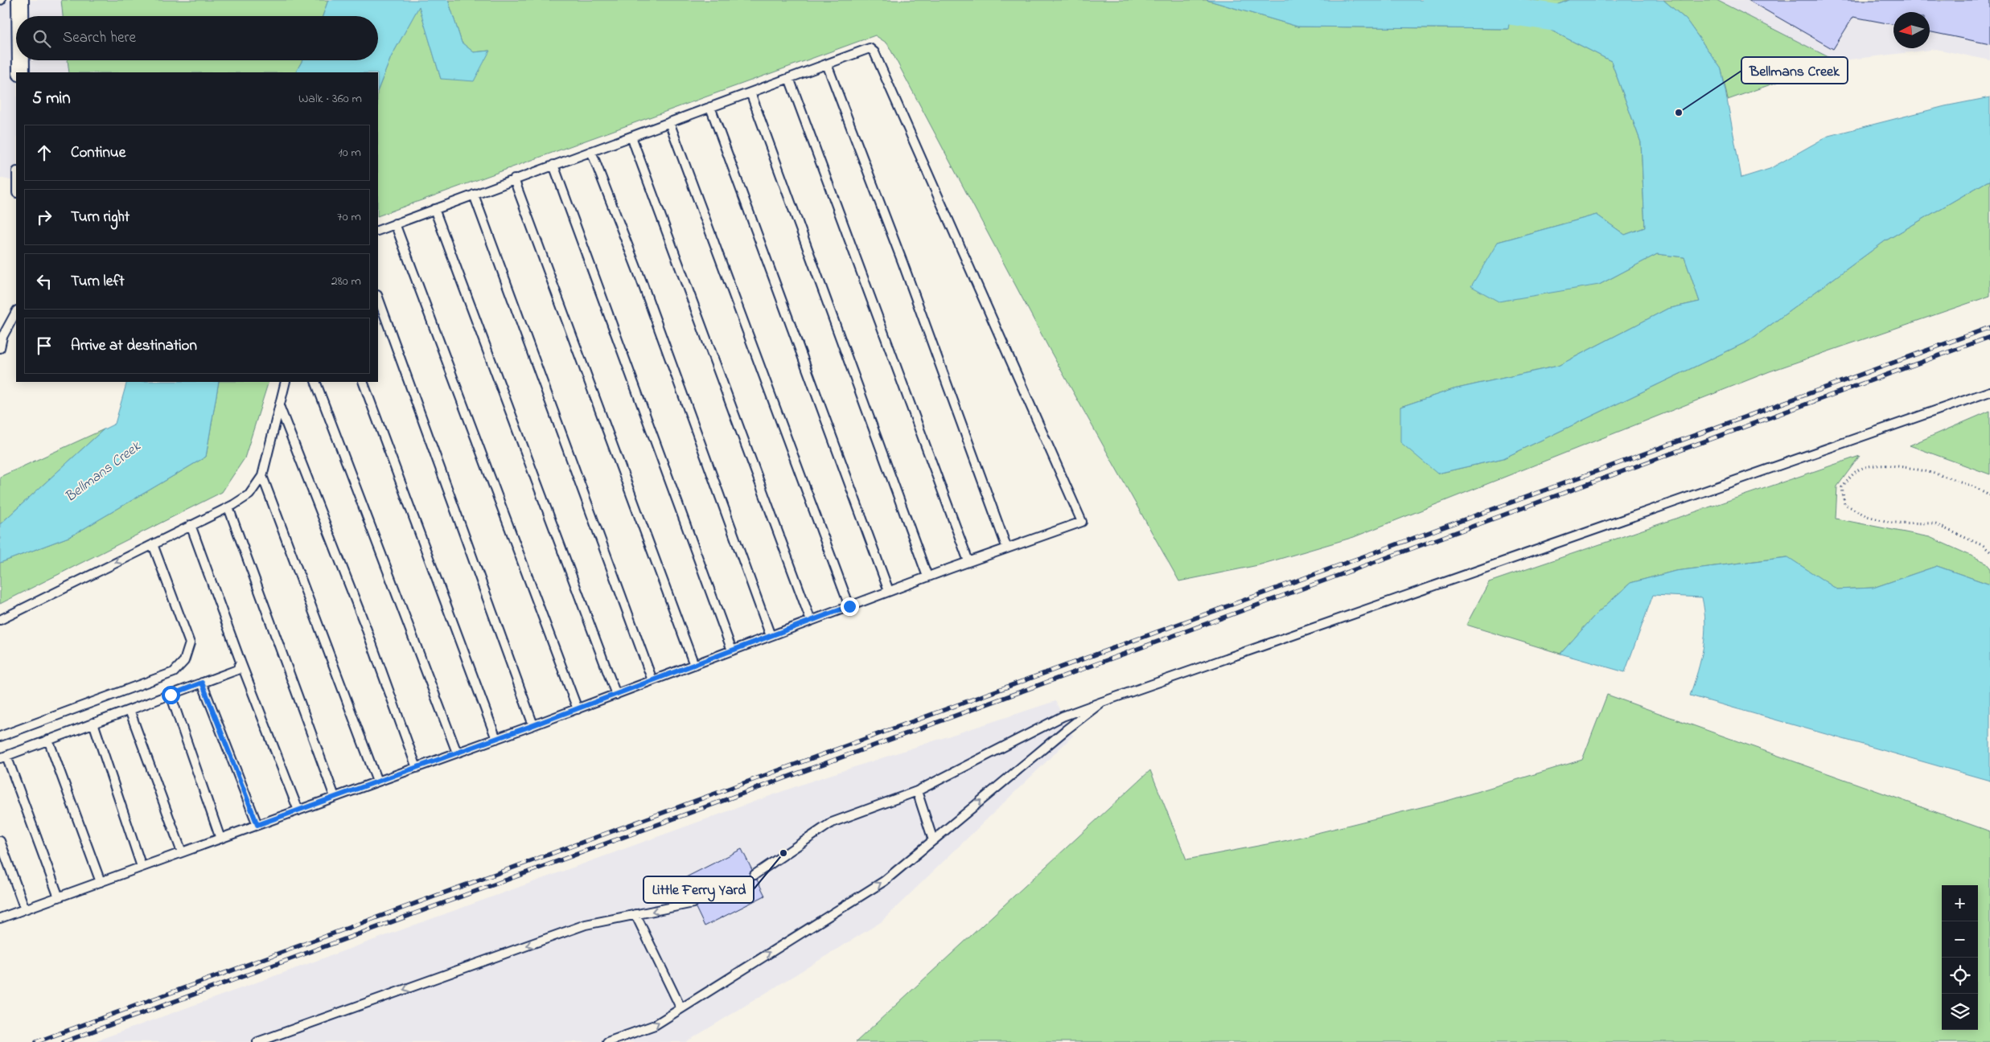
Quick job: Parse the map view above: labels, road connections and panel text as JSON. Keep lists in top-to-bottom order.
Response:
{
  "water": ["Bellmans Creek"],
  "places": ["Bellmans Creek", "Little Ferry Yard"],
  "north": "left",
  "page": {
    "search": "Search here",
    "heading": ["5 min", "Walk · 360 m"],
    "list": [
      ["Continue", "10 m"],
      ["Turn right", "70 m"],
      ["Turn left", "280 m"],
      "Arrive at destination"
    ],
    "map_buttons": ["+", "−"]
  }
}
